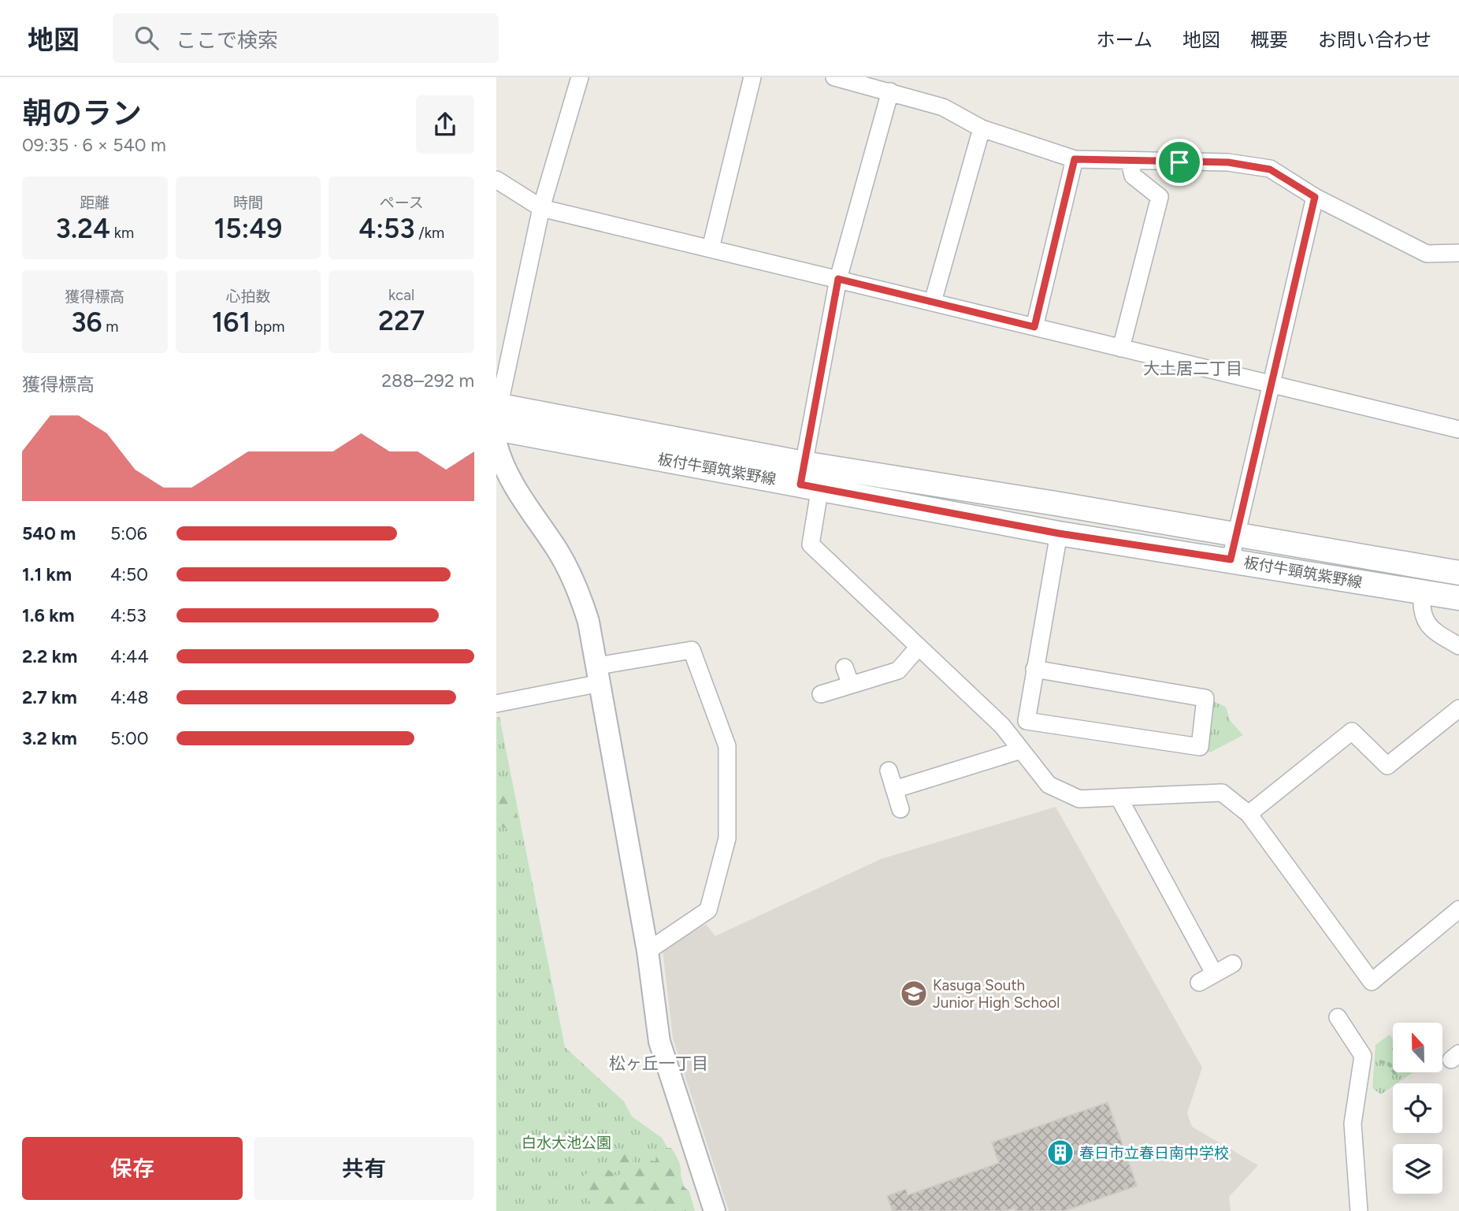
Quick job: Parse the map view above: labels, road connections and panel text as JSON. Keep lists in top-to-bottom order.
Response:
{
  "streets": {
    "main road": ["板付牛頸筑紫野線"]
  },
  "districts": ["大土居二丁目", "松ヶ丘一丁目"],
  "parks": ["白水大池公園"],
  "places": {
    "school or university": ["Kasuga South Junior High School"],
    "building": ["春日市立春日南中学校"]
  },
  "north": "top",
  "page": {
    "header": "地図",
    "search": "ここで検索",
    "nav": [
      "ホーム",
      "地図",
      "概要",
      "お問い合わせ"
    ],
    "heading": ["朝のラン", "09:35 · 6 × 540 m"],
    "stats": [
      ["距離", "3.24 km"],
      ["時間", "15:49"],
      ["ペース", "4:53 /km"],
      ["獲得標高", "36 m"],
      ["心拍数", "161 bpm"],
      ["kcal", "227"]
    ],
    "chart": ["獲得標高", "288–292 m"],
    "list": [
      {
        "name": "540 m",
        "note": "5:06"
      },
      {
        "name": "1.1 km",
        "note": "4:50"
      },
      {
        "name": "1.6 km",
        "note": "4:53"
      },
      {
        "name": "2.2 km",
        "note": "4:44"
      },
      {
        "name": "2.7 km",
        "note": "4:48"
      },
      {
        "name": "3.2 km",
        "note": "5:00"
      }
    ],
    "buttons": ["保存", "共有"]
  }
}
